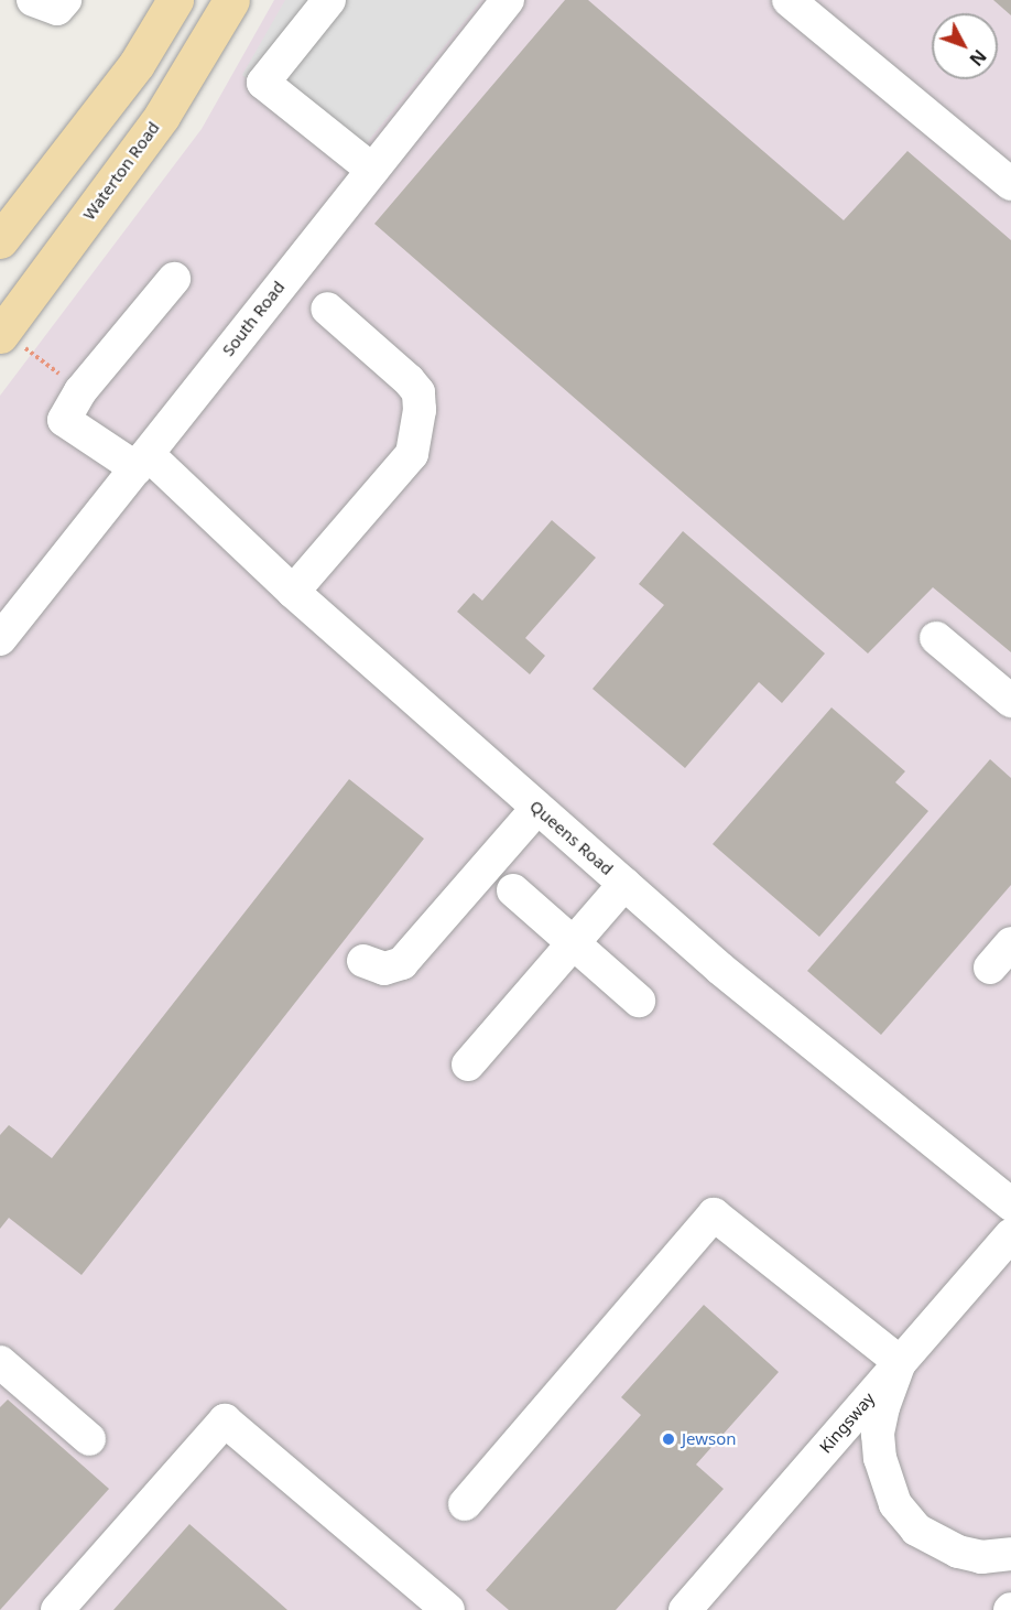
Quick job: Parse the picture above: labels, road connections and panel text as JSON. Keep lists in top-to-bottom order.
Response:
{
  "streets": {
    "main road": ["Waterton Road"],
    "street": ["South Road", "Queens Road", "Kingsway"]
  },
  "crossings": [
    ["South Road", "Queens Road"]
  ],
  "places": ["Jewson"],
  "north": "bottom right"
}
